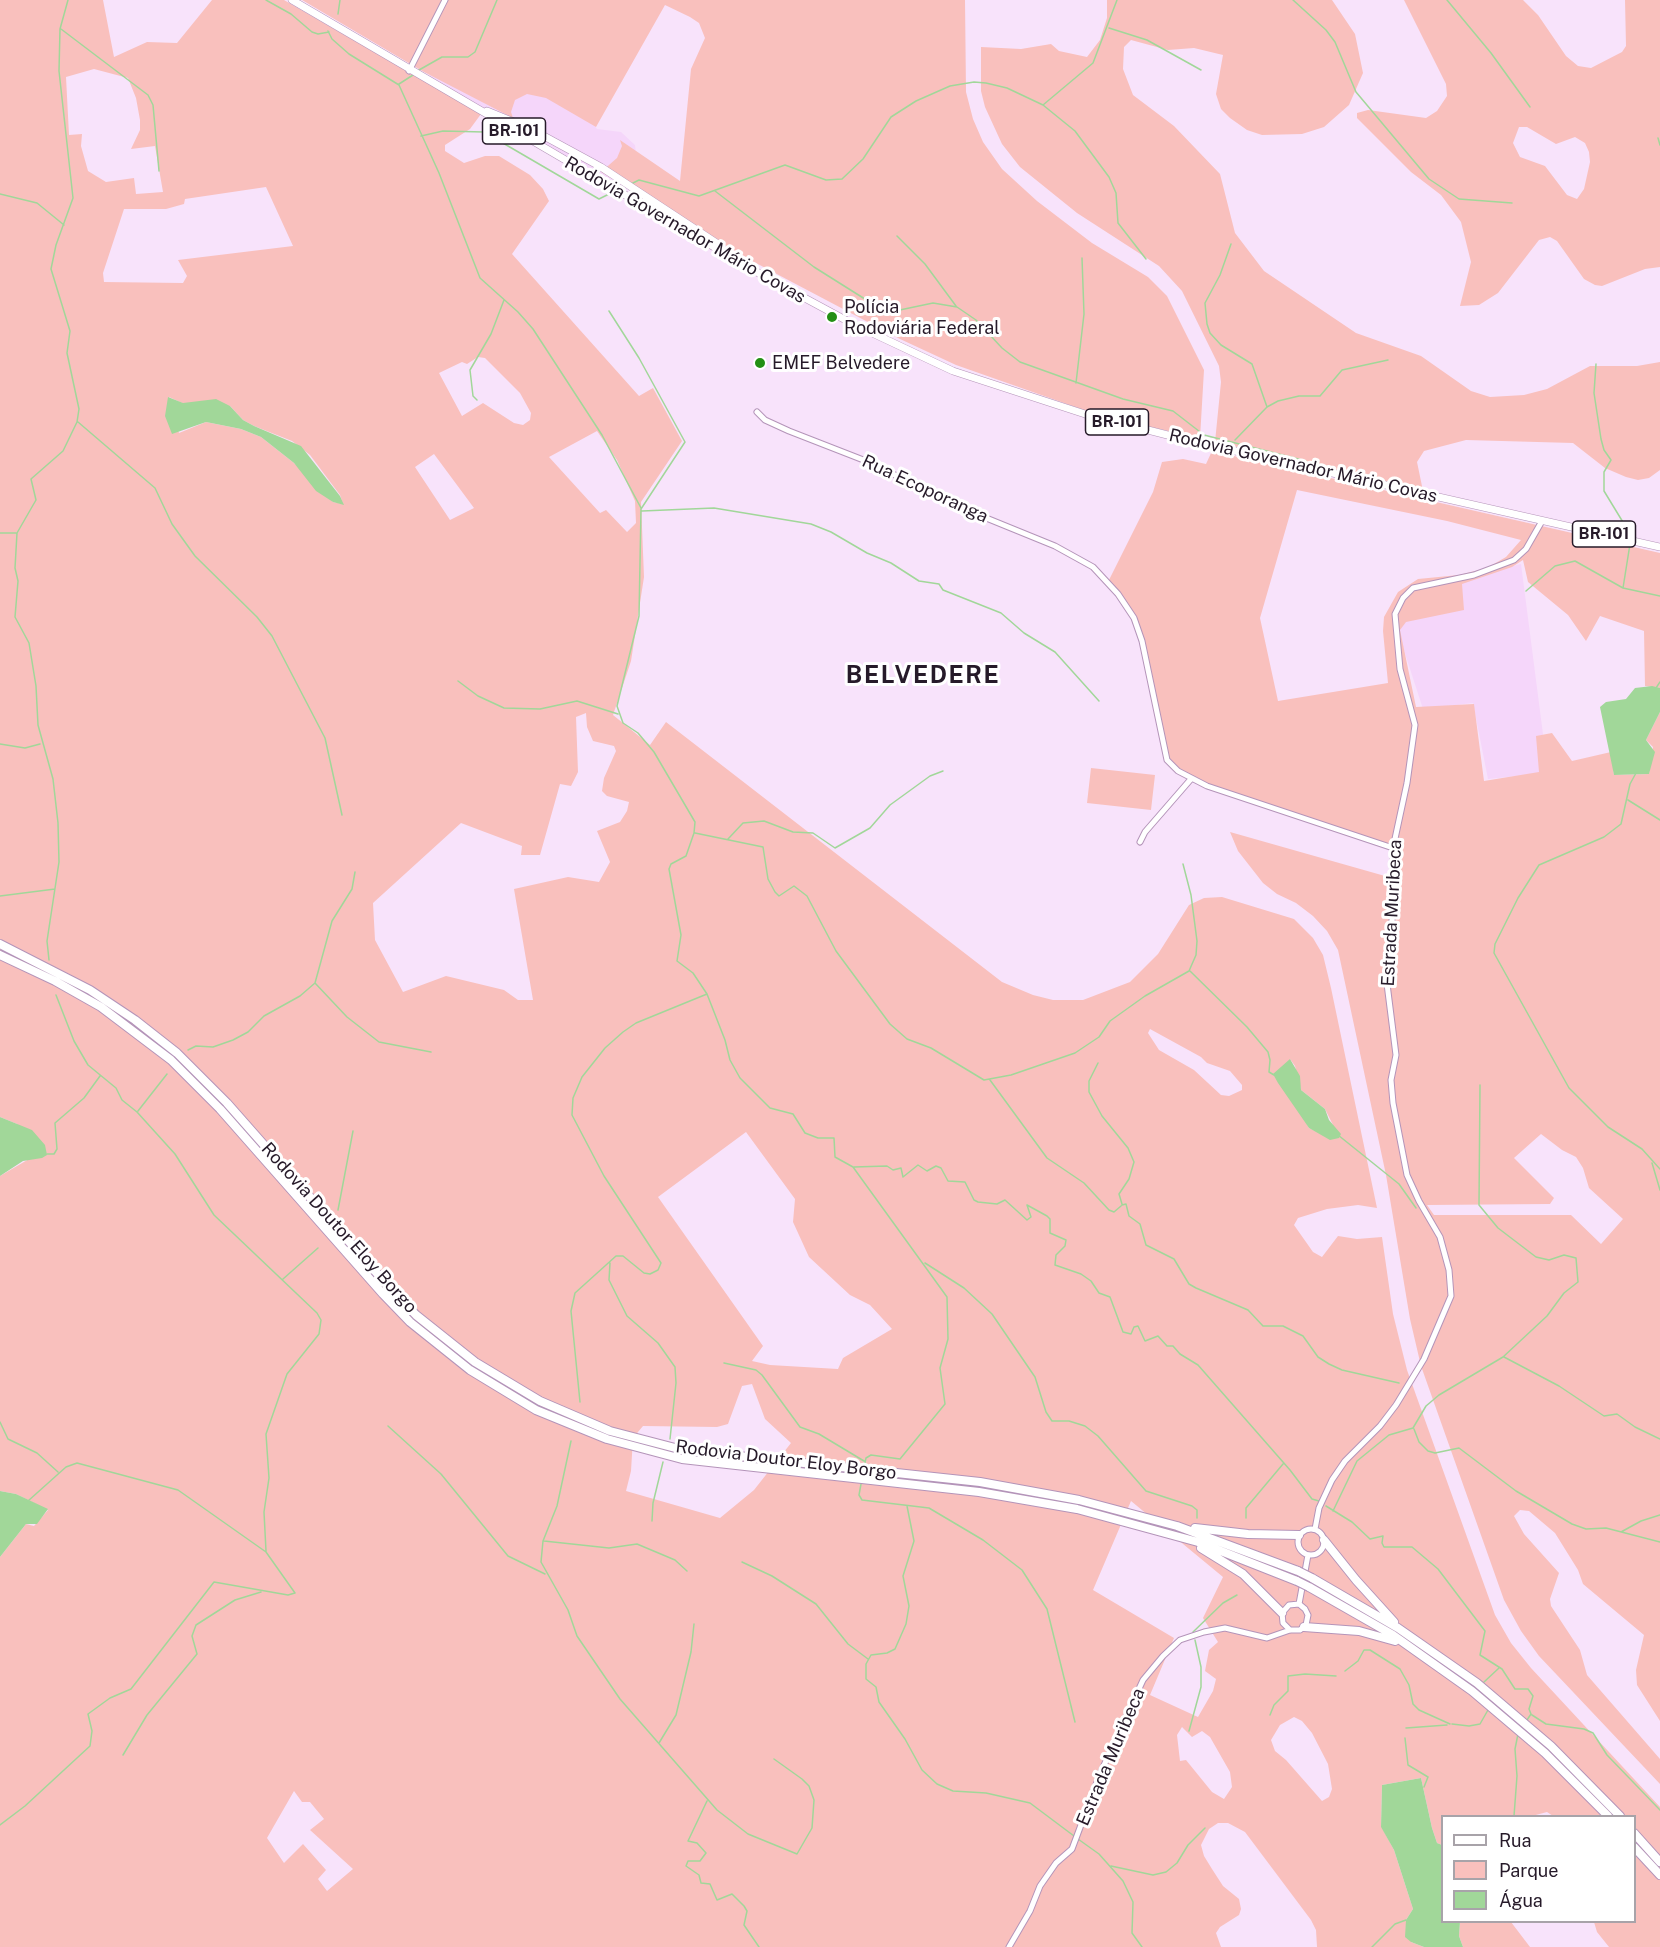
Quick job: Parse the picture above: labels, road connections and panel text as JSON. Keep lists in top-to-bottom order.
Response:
{
  "streets": {
    "highway": ["Rodovia Doutor Eloy Borgo"],
    "main road": ["BR-101", "Rodovia Governador Mário Covas"],
    "street": ["Rua Ecoporanga", "Estrada Muribeca"]
  },
  "crossings": [
    ["Rodovia Governador Mário Covas", "Estrada Muribeca"]
  ],
  "districts": ["BELVEDERE"],
  "places": ["Polícia Rodoviária Federal", "EMEF Belvedere"],
  "legend": ["Rua", "Parque", "Água"]
}
